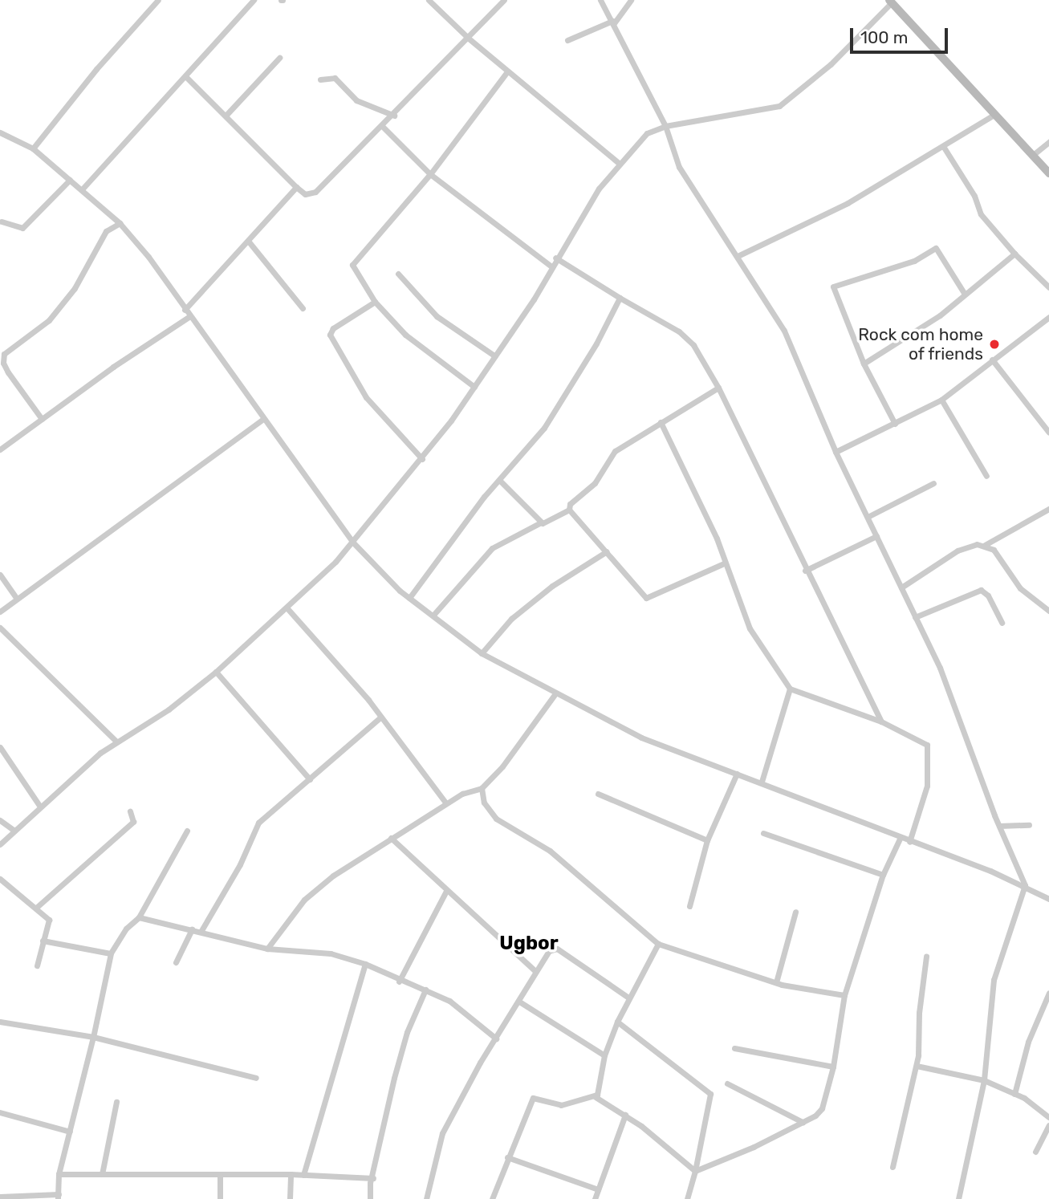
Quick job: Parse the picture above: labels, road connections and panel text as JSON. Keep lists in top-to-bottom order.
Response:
{
  "districts": ["Ugbor"],
  "places": ["Rock com home of friends"],
  "scale_bar": "100 m"
}
